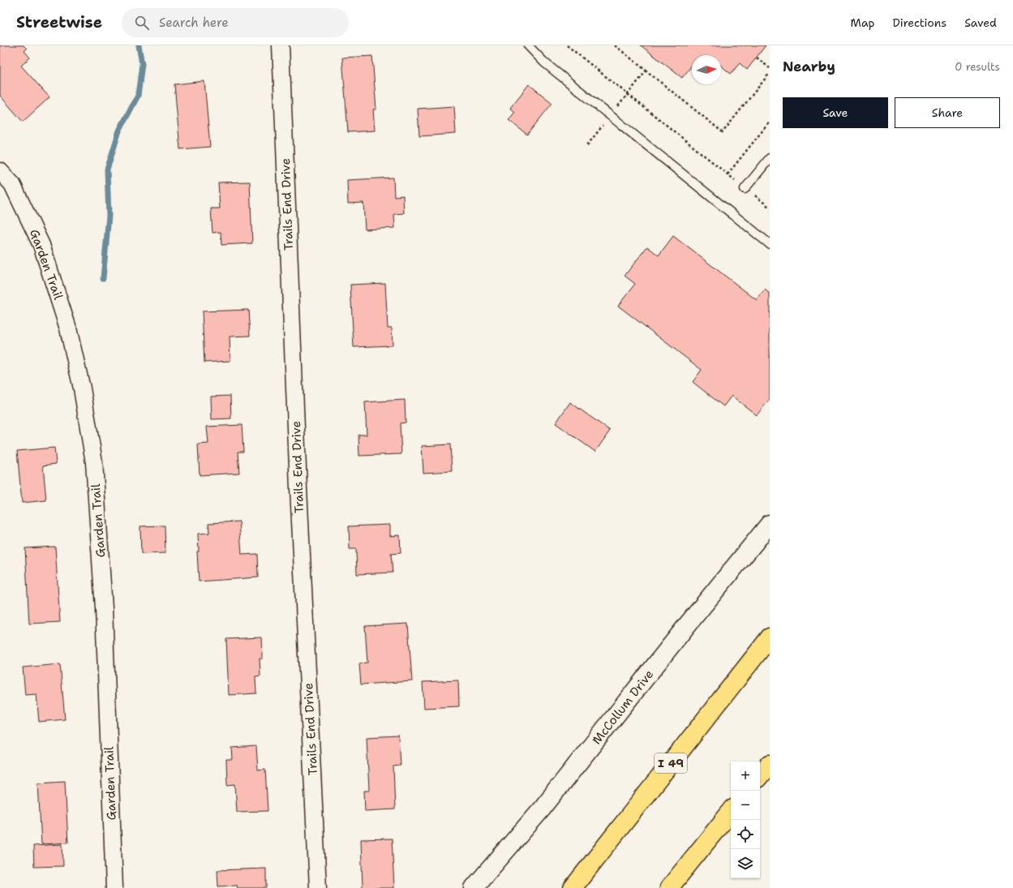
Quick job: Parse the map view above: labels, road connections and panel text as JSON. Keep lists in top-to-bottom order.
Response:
{
  "streets": {
    "highway": ["I 49"],
    "street": ["Trails End Drive", "Garden Trail", "McCollum Drive"]
  },
  "north": "right",
  "page": {
    "header": "Streetwise",
    "search": "Search here",
    "nav": ["Map", "Directions", "Saved"],
    "heading": ["Nearby", "0 results"],
    "buttons": ["Save", "Share"],
    "map_buttons": ["+", "−"]
  }
}
